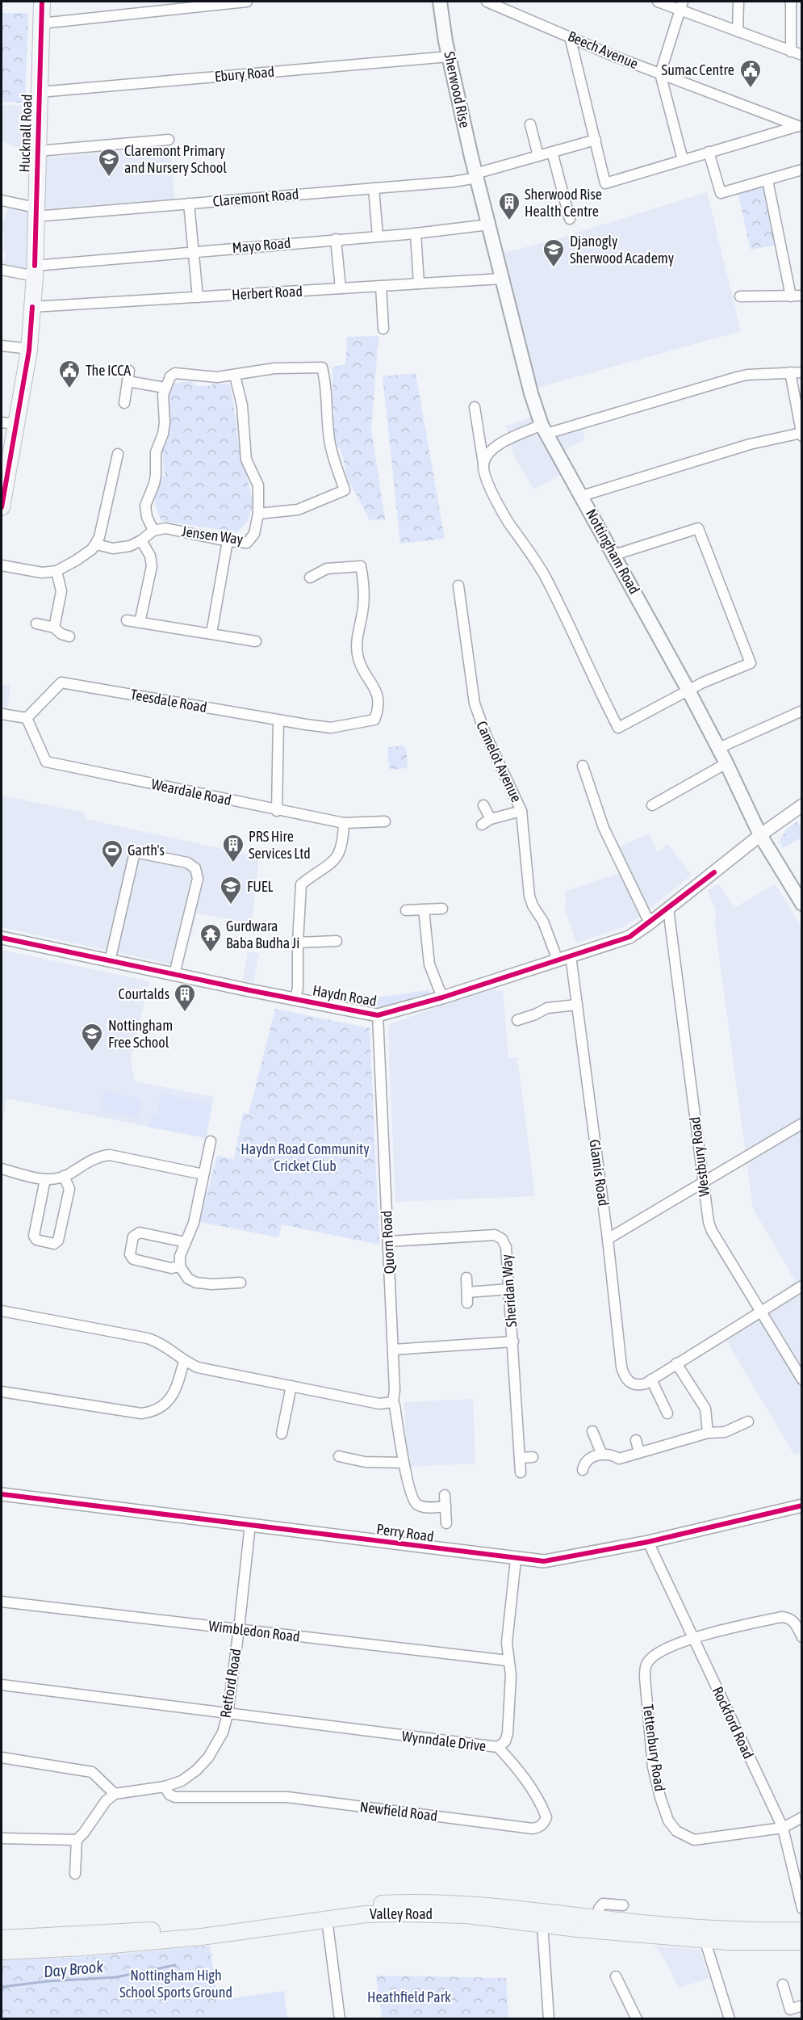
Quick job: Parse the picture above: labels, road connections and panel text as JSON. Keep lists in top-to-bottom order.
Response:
{
  "streets": {
    "highway": ["Valley Road"],
    "main road": ["Sherwood Rise", "Hucknall Road", "Nottingham Road"],
    "street": [
      "Beech Avenue",
      "Ebury Road",
      "Claremont Road",
      "Mayo Road",
      "Herbert Road",
      "Jensen Way",
      "Teesdale Road",
      "Camelot Avenue",
      "Weardale Road",
      "Haydn Road",
      "Westbury Road",
      "Glamis Road",
      "Quorn Road",
      "Sheridan Way",
      "Perry Road",
      "Wimbledon Road",
      "Retford Road",
      "Rockford Road",
      "Wynndale Drive",
      "Tettenbury Road",
      "Newfield Road"
    ]
  },
  "crossings": [
    ["Ebury Road", "Sherwood Rise"],
    ["Ebury Road", "Hucknall Road"],
    ["Sherwood Rise", "Claremont Road"],
    ["Sherwood Rise", "Nottingham Road"],
    ["Hucknall Road", "Claremont Road"],
    ["Hucknall Road", "Mayo Road"],
    ["Hucknall Road", "Herbert Road"],
    ["Claremont Road", "Nottingham Road"],
    ["Mayo Road", "Nottingham Road"],
    ["Herbert Road", "Nottingham Road"],
    ["Nottingham Road", "Haydn Road"],
    ["Teesdale Road", "Weardale Road"],
    ["Camelot Avenue", "Haydn Road"],
    ["Haydn Road", "Westbury Road"],
    ["Haydn Road", "Glamis Road"],
    ["Haydn Road", "Quorn Road"],
    ["Quorn Road", "Sheridan Way"],
    ["Perry Road", "Retford Road"],
    ["Perry Road", "Rockford Road"],
    ["Perry Road", "Wynndale Drive"],
    ["Wimbledon Road", "Retford Road"],
    ["Wimbledon Road", "Wynndale Drive"],
    ["Retford Road", "Wynndale Drive"],
    ["Retford Road", "Newfield Road"],
    ["Rockford Road", "Tettenbury Road"],
    ["Wynndale Drive", "Newfield Road"]
  ],
  "water": ["Day Brook"],
  "parks": ["Haydn Road Community Cricket Club", "Nottingham High School Sports Ground", "Heathfield Park"],
  "places": {
    "public building": ["Sumac Centre", "The ICCA"],
    "school or university": [
      "Claremont Primary and Nursery School",
      "Djanogly Sherwood Academy",
      "FUEL",
      "Nottingham Free School"
    ],
    "building": ["Sherwood Rise Health Centre", "PRS Hire Services Ltd", "Courtalds"],
    "sports": ["Garth's"],
    "temple": ["Gurdwara Baba Budha Ji"]
  }
}
